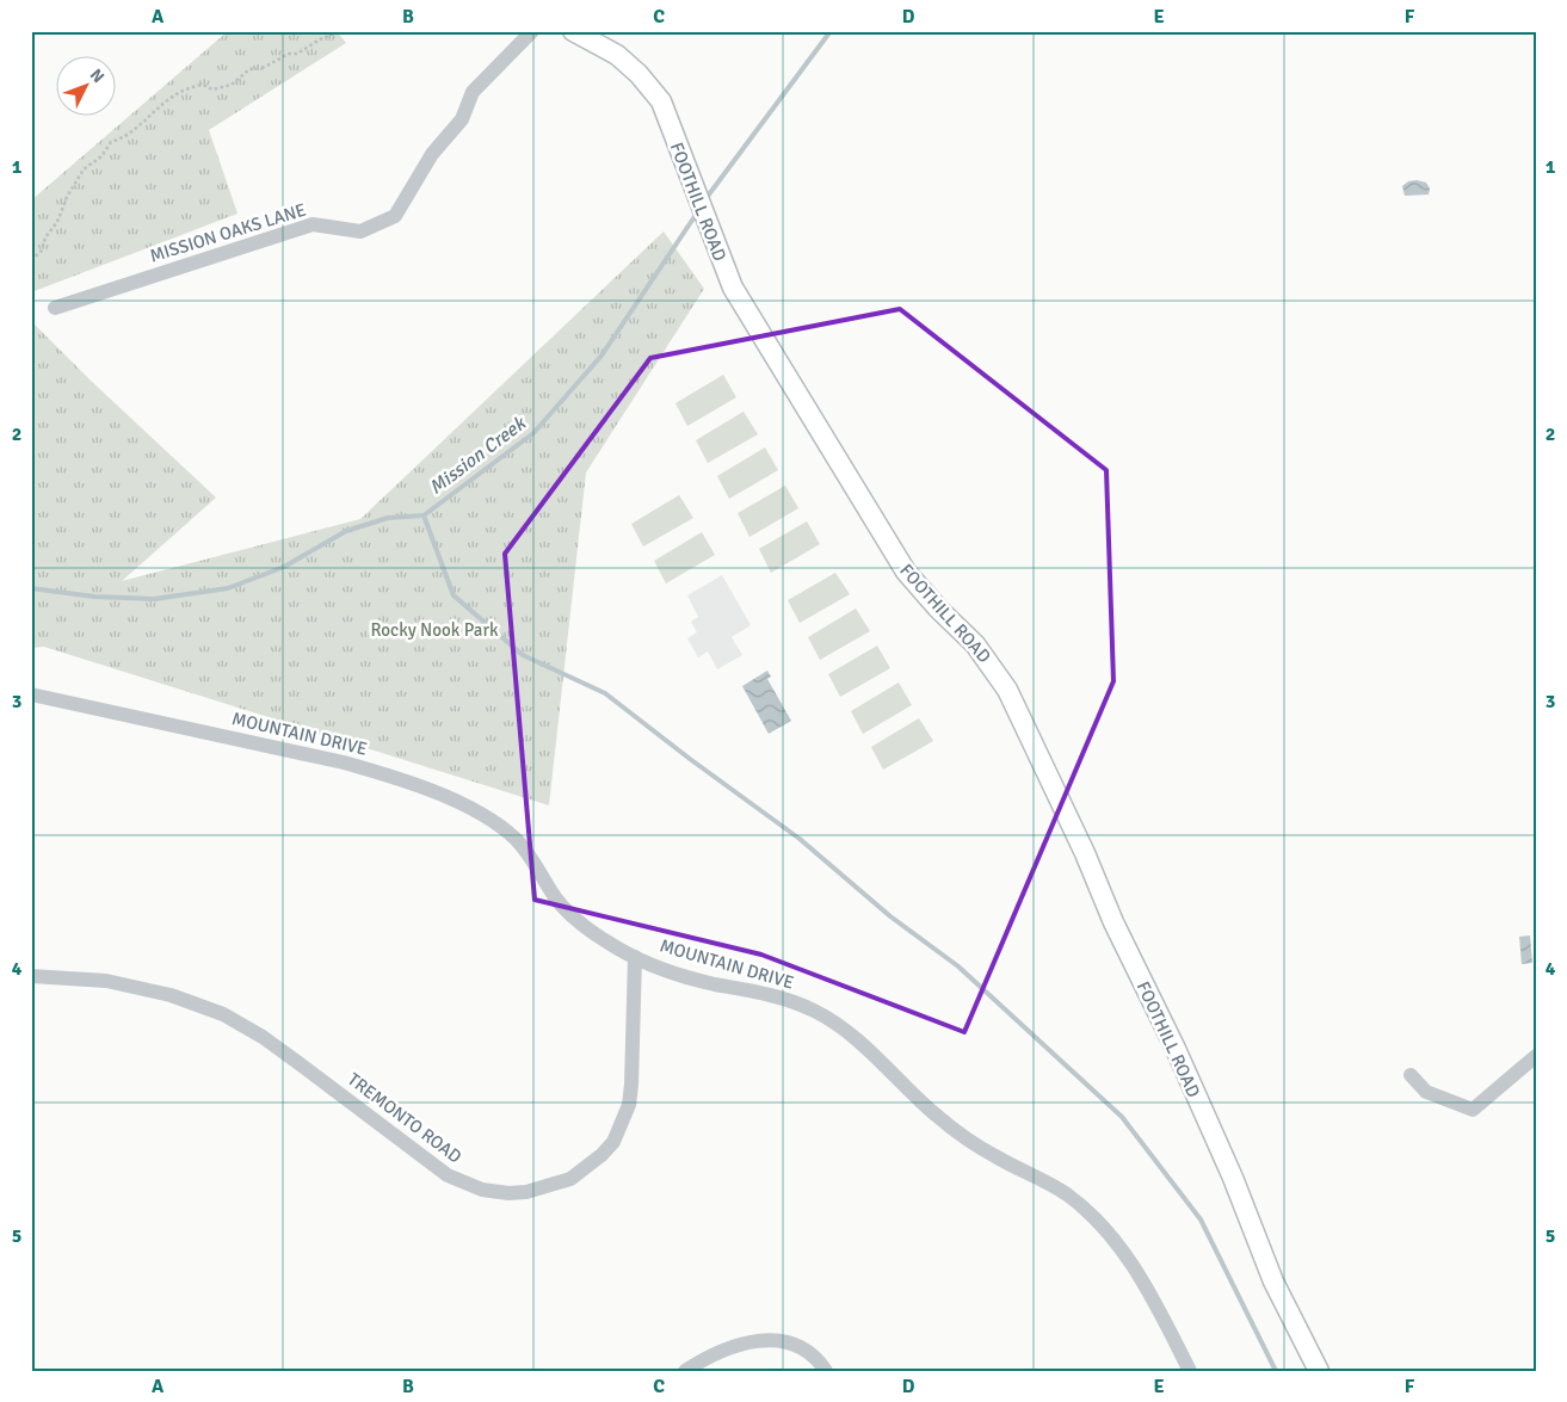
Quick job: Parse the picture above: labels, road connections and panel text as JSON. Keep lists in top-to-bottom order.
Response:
{
  "streets": {
    "main road": ["FOOTHILL ROAD"],
    "street": ["MISSION OAKS LANE", "MOUNTAIN DRIVE", "TREMONTO ROAD"]
  },
  "crossings": [
    ["MOUNTAIN DRIVE", "TREMONTO ROAD"]
  ],
  "water": ["Mission Creek"],
  "parks": ["Rocky Nook Park"],
  "north": "top right",
  "grid": {
    "columns": [
      "A",
      "B",
      "C",
      "D",
      "E",
      "F"
    ],
    "rows": [
      "1",
      "2",
      "3",
      "4",
      "5"
    ]
  }
}
